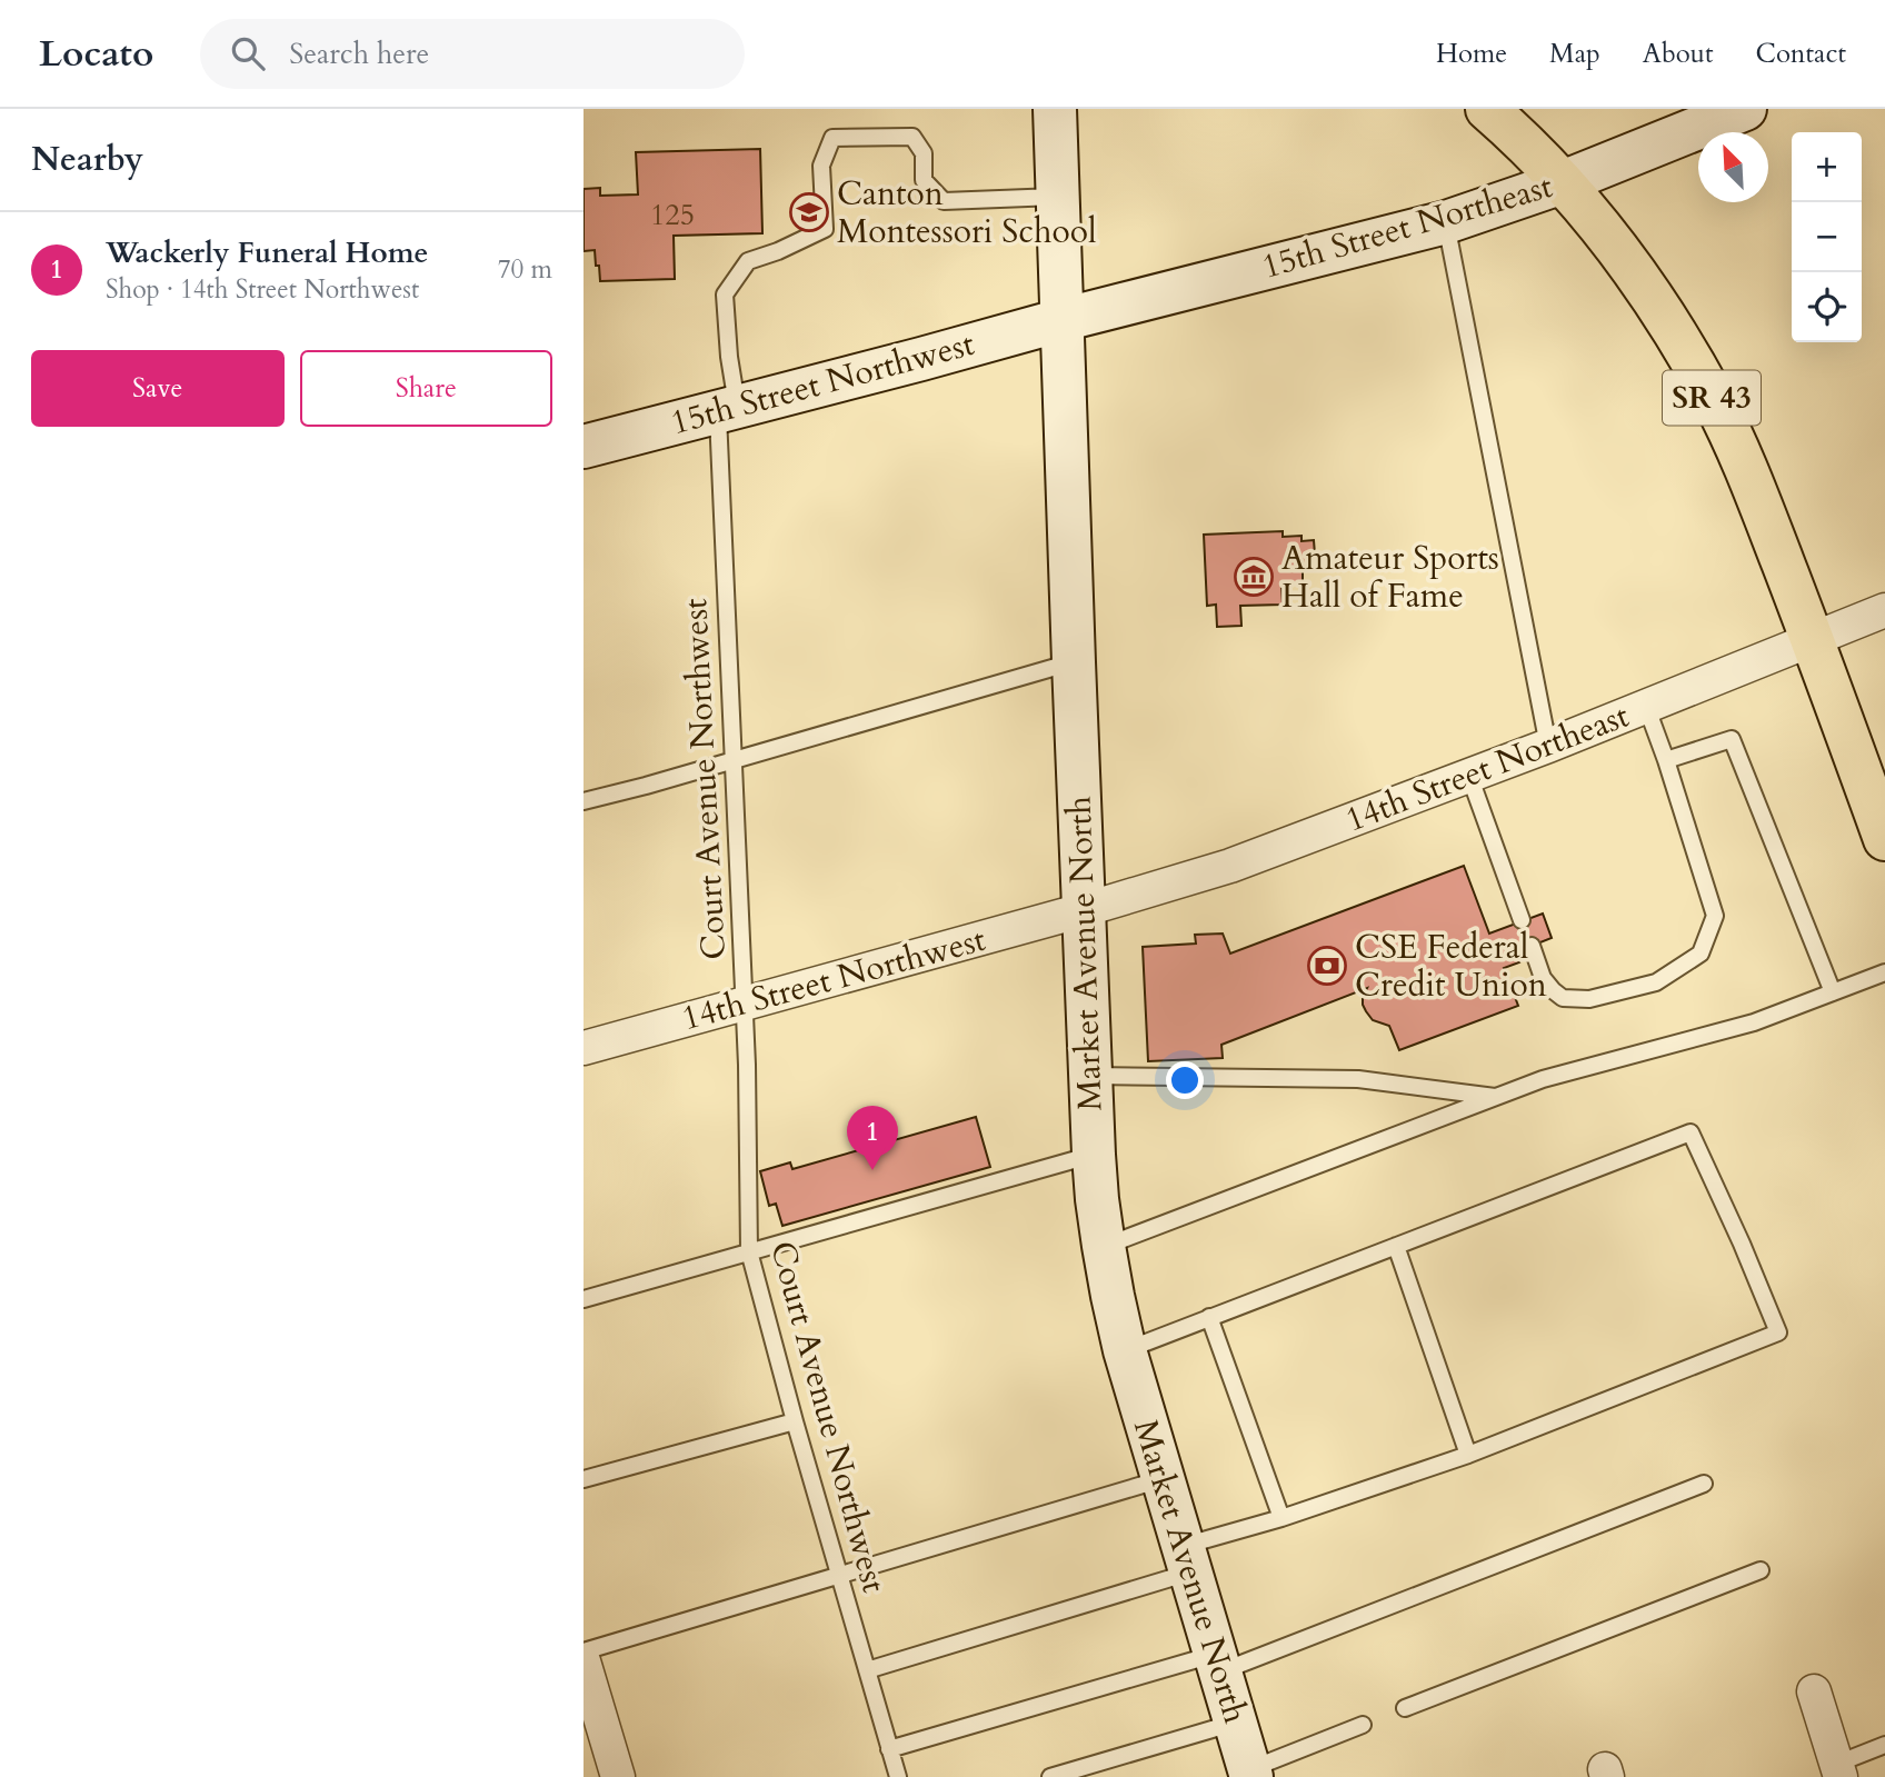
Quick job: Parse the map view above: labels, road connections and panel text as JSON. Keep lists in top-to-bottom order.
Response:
{
  "streets": {
    "main road": ["SR 43"],
    "street": [
      "15th Street Northeast",
      "15th Street Northwest",
      "14th Street Northeast",
      "Market Avenue North",
      "14th Street Northwest"
    ],
    "lane": ["Court Avenue Northwest"]
  },
  "crossings": [
    ["15th Street Northeast", "15th Street Northwest"],
    ["15th Street Northeast", "SR 43"],
    ["15th Street Northeast", "Market Avenue North"],
    ["15th Street Northwest", "Court Avenue Northwest"],
    ["15th Street Northwest", "Market Avenue North"],
    ["SR 43", "14th Street Northeast"],
    ["14th Street Northeast", "Market Avenue North"],
    ["14th Street Northeast", "14th Street Northwest"],
    ["Court Avenue Northwest", "Market Avenue North"],
    ["Court Avenue Northwest", "14th Street Northwest"],
    ["Market Avenue North", "14th Street Northwest"]
  ],
  "places": {
    "school or university": ["Canton Montessori School"],
    "museum": ["Amateur Sports Hall of Fame"],
    "bank": ["CSE Federal Credit Union"]
  },
  "house_numbers": ["125"],
  "north": "top left",
  "page": {
    "header": "Locato",
    "search": "Search here",
    "nav": [
      "Home",
      "Map",
      "About",
      "Contact"
    ],
    "heading": "Nearby",
    "map_buttons": ["+", "−"],
    "list": [
      {
        "mark": "1",
        "name": "Wackerly Funeral Home",
        "note": "Shop · 14th Street Northwest",
        "value": "70 m"
      }
    ],
    "buttons": ["Save", "Share"],
    "pins": "1"
  }
}
